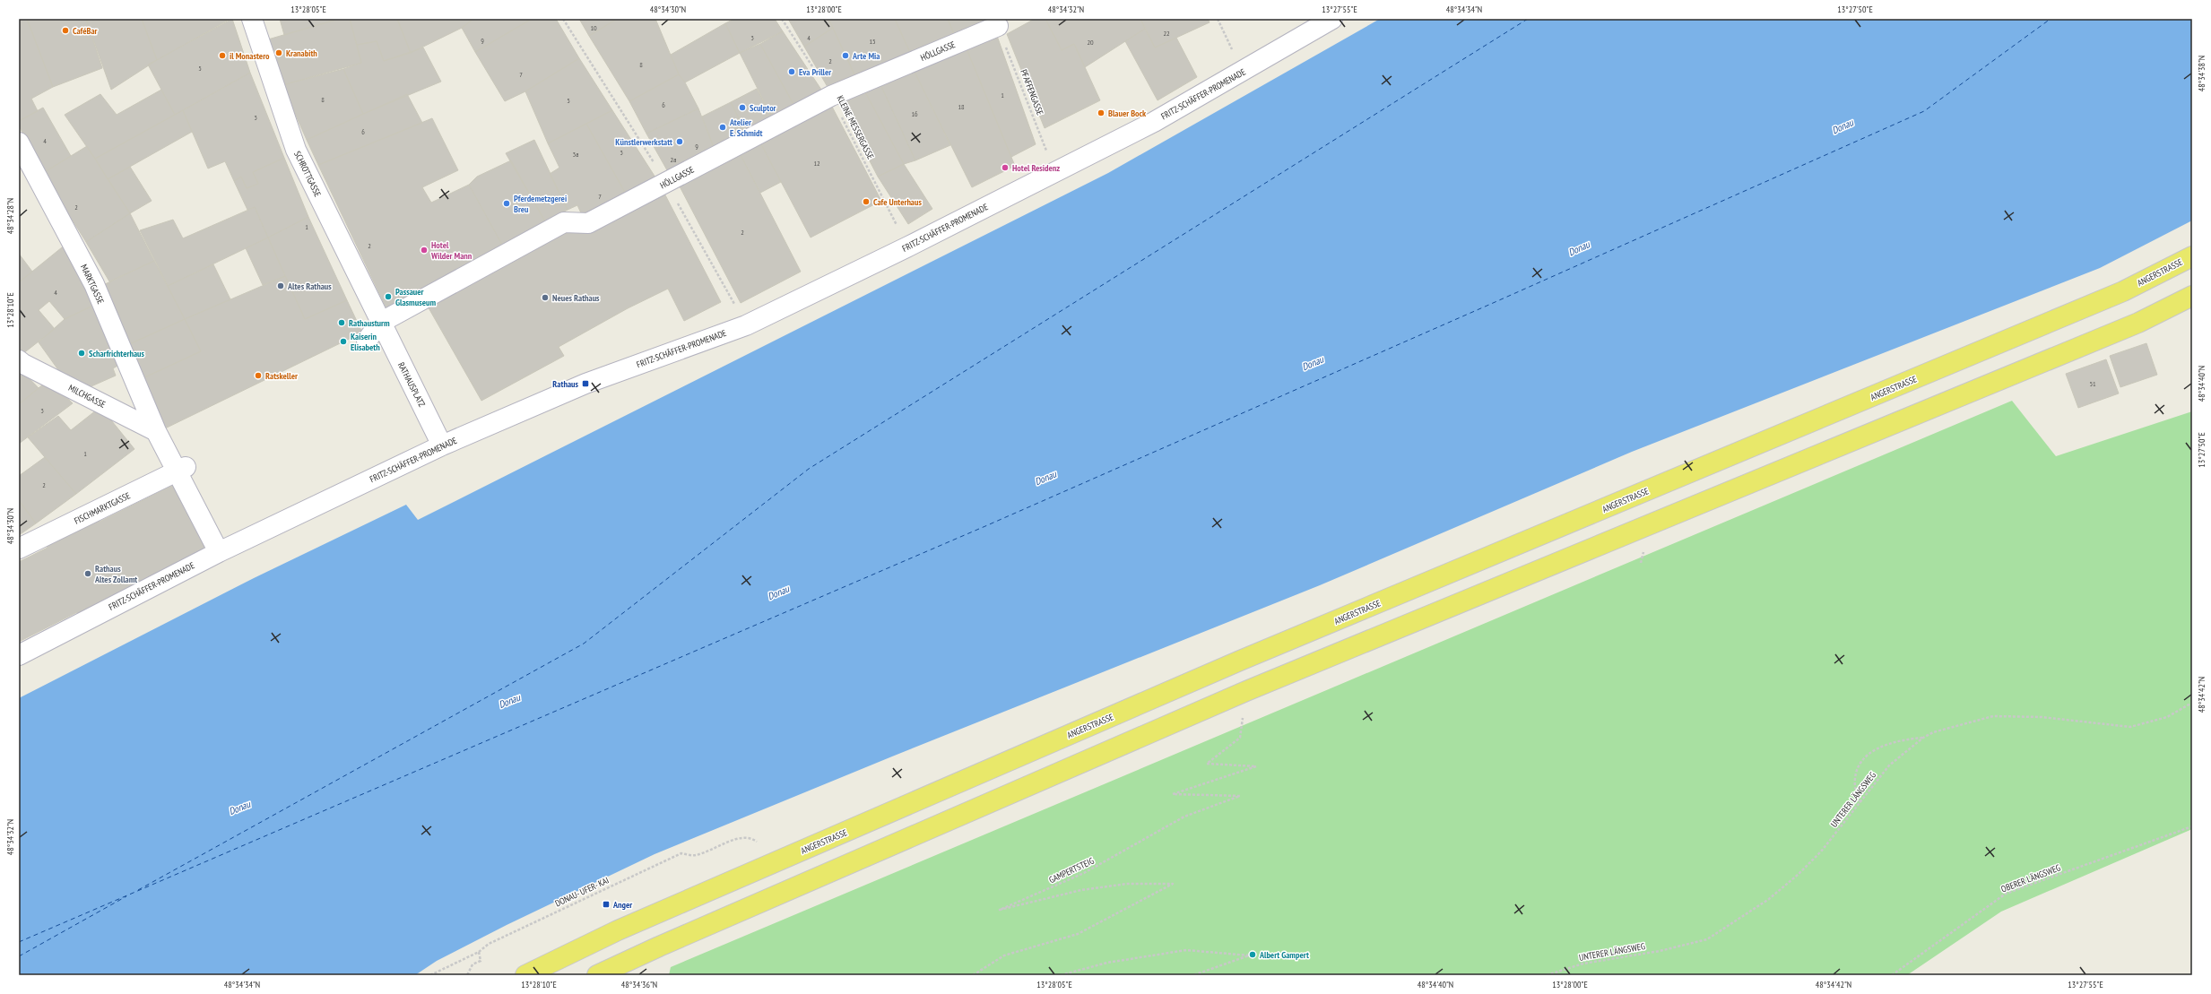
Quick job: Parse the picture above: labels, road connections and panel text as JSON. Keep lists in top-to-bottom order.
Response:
{
  "streets": {
    "main road": ["ANGERSTRASSE"],
    "street": [
      "HÖLLGASSE",
      "FRITZ-SCHÄFFER-PROMENADE",
      "SCHROTTGASSE",
      "MARKTGASSE",
      "RATHAUSPLATZ",
      "MILCHGASSE",
      "FISCHMARKTGASSE"
    ],
    "path": [
      "PFAFFENGASSE",
      "KLEINE MESSERGASSE",
      "UNTERER LÄNGSWEG",
      "GAMPERTSTEIG",
      "OBERER LÄNGSWEG",
      "DONAU- UFER- KAI"
    ]
  },
  "crossings": [
    ["HÖLLGASSE", "PFAFFENGASSE"],
    ["HÖLLGASSE", "KLEINE MESSERGASSE"],
    ["HÖLLGASSE", "SCHROTTGASSE"],
    ["HÖLLGASSE", "RATHAUSPLATZ"],
    ["PFAFFENGASSE", "FRITZ-SCHÄFFER-PROMENADE"],
    ["FRITZ-SCHÄFFER-PROMENADE", "KLEINE MESSERGASSE"],
    ["FRITZ-SCHÄFFER-PROMENADE", "RATHAUSPLATZ"],
    ["SCHROTTGASSE", "RATHAUSPLATZ"],
    ["MARKTGASSE", "MILCHGASSE"]
  ],
  "water": ["Donau"],
  "places": {
    "other": [
      "CaféBar",
      "Kranabith",
      "il Monastero",
      "Arte Mia",
      "Eva Priller",
      "Sculptor",
      "Blauer Bock",
      "Atelier E. Schmidt",
      "Künstlerwerkstatt",
      "Hotel Residenz",
      "Cafe Unterhaus",
      "Pferdemetzgerei Breu",
      "Hotel Wilder Mann",
      "Altes Rathaus",
      "Passauer Glasmuseum",
      "Neues Rathaus",
      "Rathausturm",
      "Kaiserin Elisabeth",
      "Scharfrichterhaus",
      "Ratskeller",
      "Rathaus Altes Zollamt",
      "Albert Gampert"
    ],
    "transit": ["Rathaus", "Anger"]
  },
  "house_numbers": [
    "10",
    "22",
    "3",
    "4",
    "9",
    "15",
    "20",
    "2",
    "8",
    "5",
    "7",
    "1",
    "8",
    "5",
    "6",
    "18",
    "16",
    "3",
    "6",
    "4",
    "9",
    "3",
    "3a",
    "2a",
    "12",
    "7",
    "2",
    "1",
    "2",
    "2",
    "4",
    "51",
    "3",
    "1",
    "2"
  ],
  "coordinates": [
    "13°28'05\"E",
    "48°34'30\"N",
    "13°28'00\"E",
    "48°34'32\"N",
    "13°27'55\"E",
    "48°34'34\"N",
    "13°27'50\"E",
    "48°34'38\"N",
    "48°34'28\"N",
    "13°28'10\"E",
    "48°34'40\"N",
    "48°34'42\"N",
    "48°34'36\"N"
  ]
}
